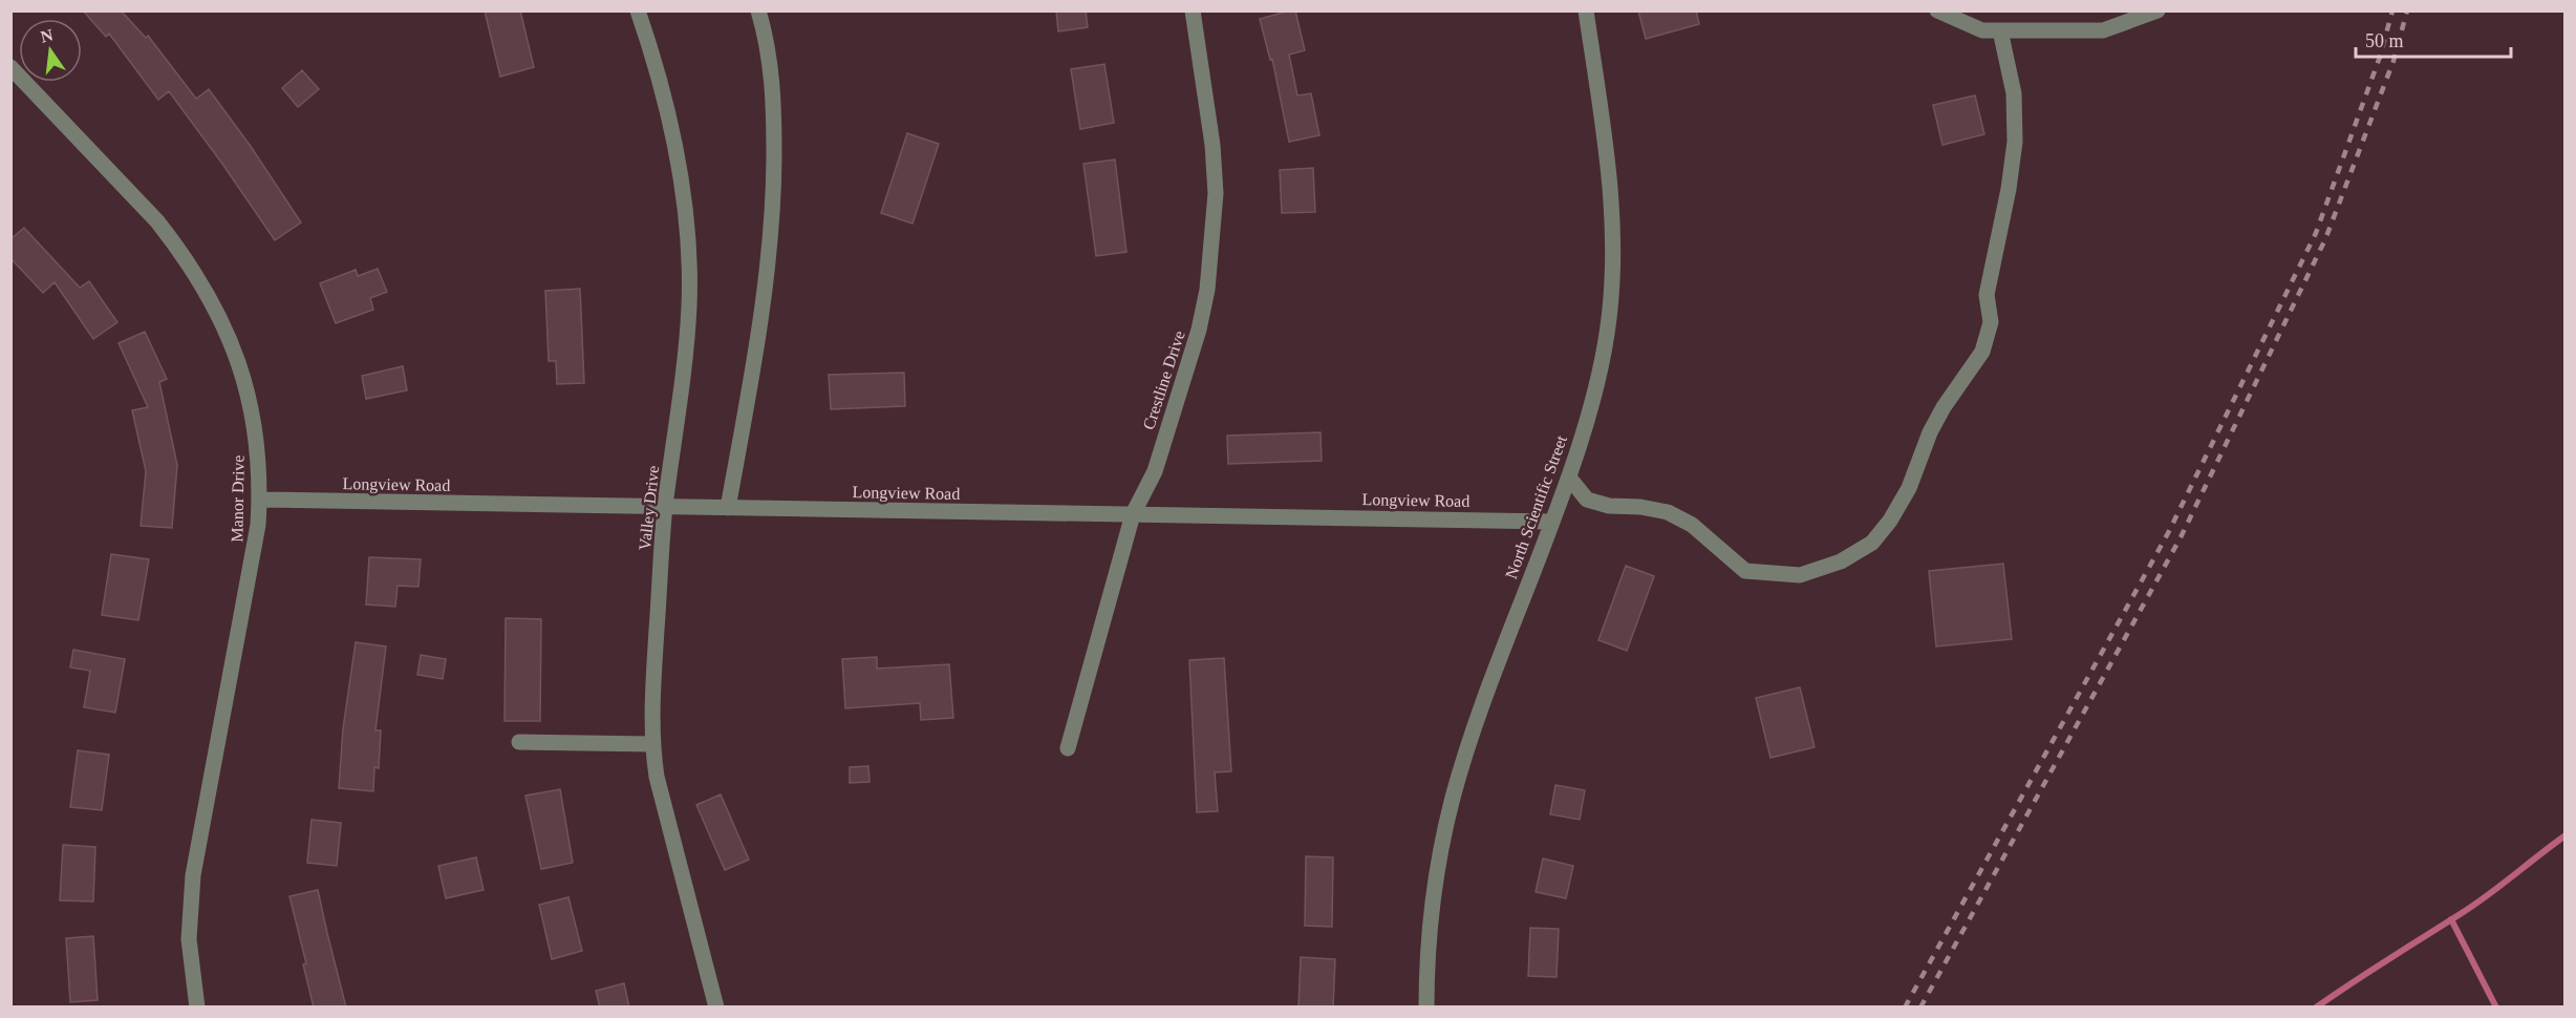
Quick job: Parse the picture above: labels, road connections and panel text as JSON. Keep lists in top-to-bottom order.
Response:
{
  "streets": {
    "street": [
      "Crestline Drive",
      "Longview Road",
      "Manor Drive",
      "North Scientific Street",
      "Valley Drive"
    ]
  },
  "crossings": [
    ["Crestline Drive", "Longview Road"],
    ["Longview Road", "Manor Drive"],
    ["Longview Road", "North Scientific Street"],
    ["Longview Road", "Valley Drive"]
  ],
  "scale_bar": "50 m",
  "north": "top"
}
